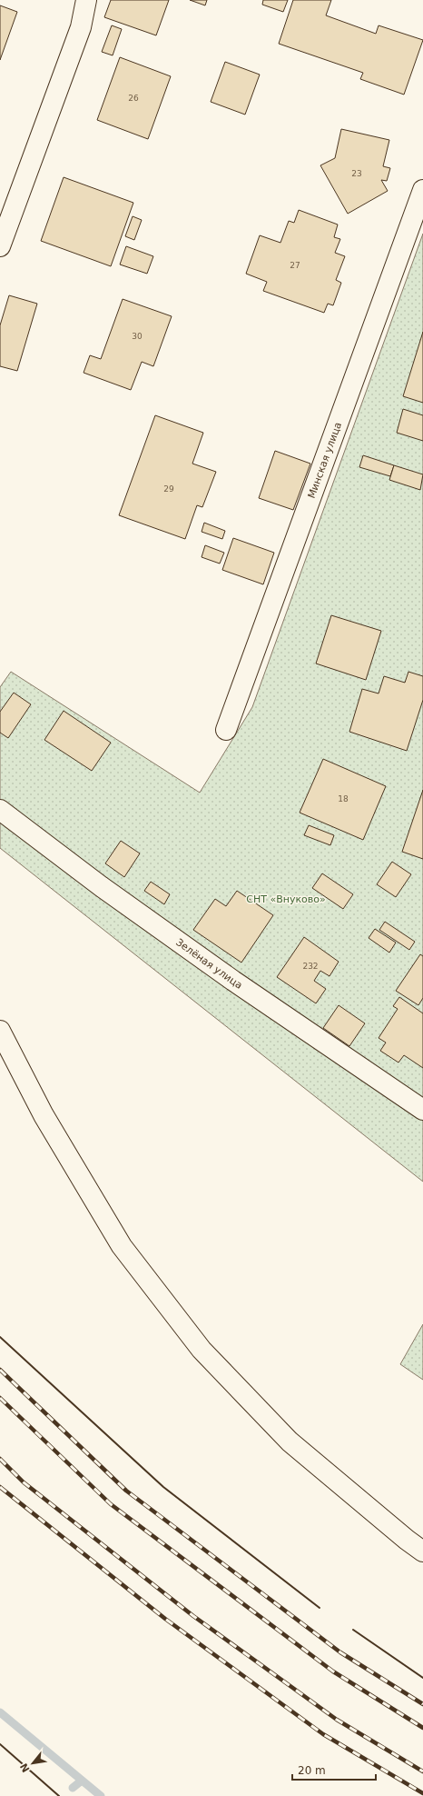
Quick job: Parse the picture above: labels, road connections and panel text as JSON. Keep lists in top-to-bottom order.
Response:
{
  "streets": {
    "lane": ["Минская улица", "Зелёная улица"]
  },
  "parks": ["СНТ «Внуково»"],
  "house_numbers": [
    "26",
    "23",
    "27",
    "30",
    "29",
    "18",
    "232"
  ],
  "scale_bar": "20 m",
  "north": "bottom left"
}
